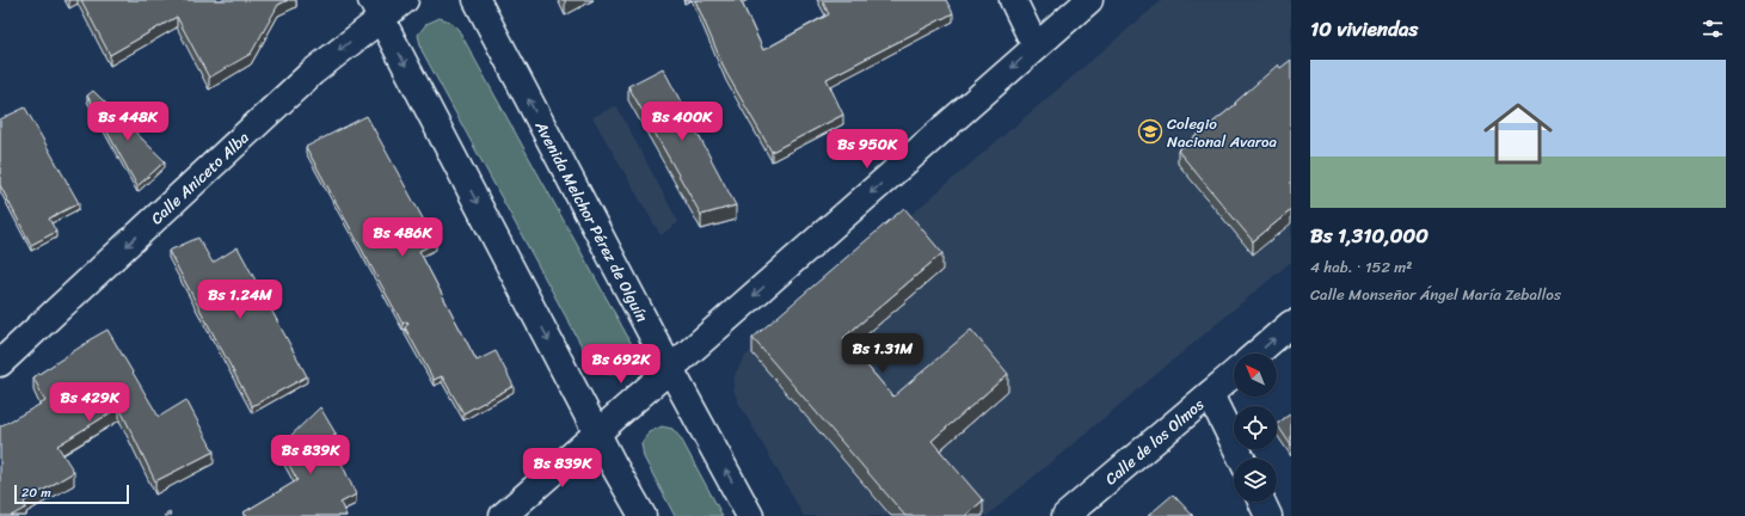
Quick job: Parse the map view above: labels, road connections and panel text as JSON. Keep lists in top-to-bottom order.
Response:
{
  "streets": {
    "main road": ["Calle Aniceto Alba", "Avenida Melchor Pérez de Olguín", "Calle de los Olmos"]
  },
  "one_way": ["Calle Aniceto Alba"],
  "places": {
    "school or university": ["Colegio Nacional Avaroa"]
  },
  "scale_bar": "20 m",
  "north": "top left",
  "page": {
    "heading": "10 viviendas",
    "list": [
      {
        "name": "Bs 1,310,000",
        "note": "4 hab. · 152 m² · Calle Monseñor Ángel María Zeballos"
      }
    ],
    "price": [
      "Bs 448K",
      "Bs 400K",
      "Bs 950K",
      "Bs 486K",
      "Bs 1.24M",
      "Bs 1.31M",
      "Bs 692K",
      "Bs 429K",
      "Bs 839K",
      "Bs 839K"
    ],
    "scale": "20 m"
  }
}
